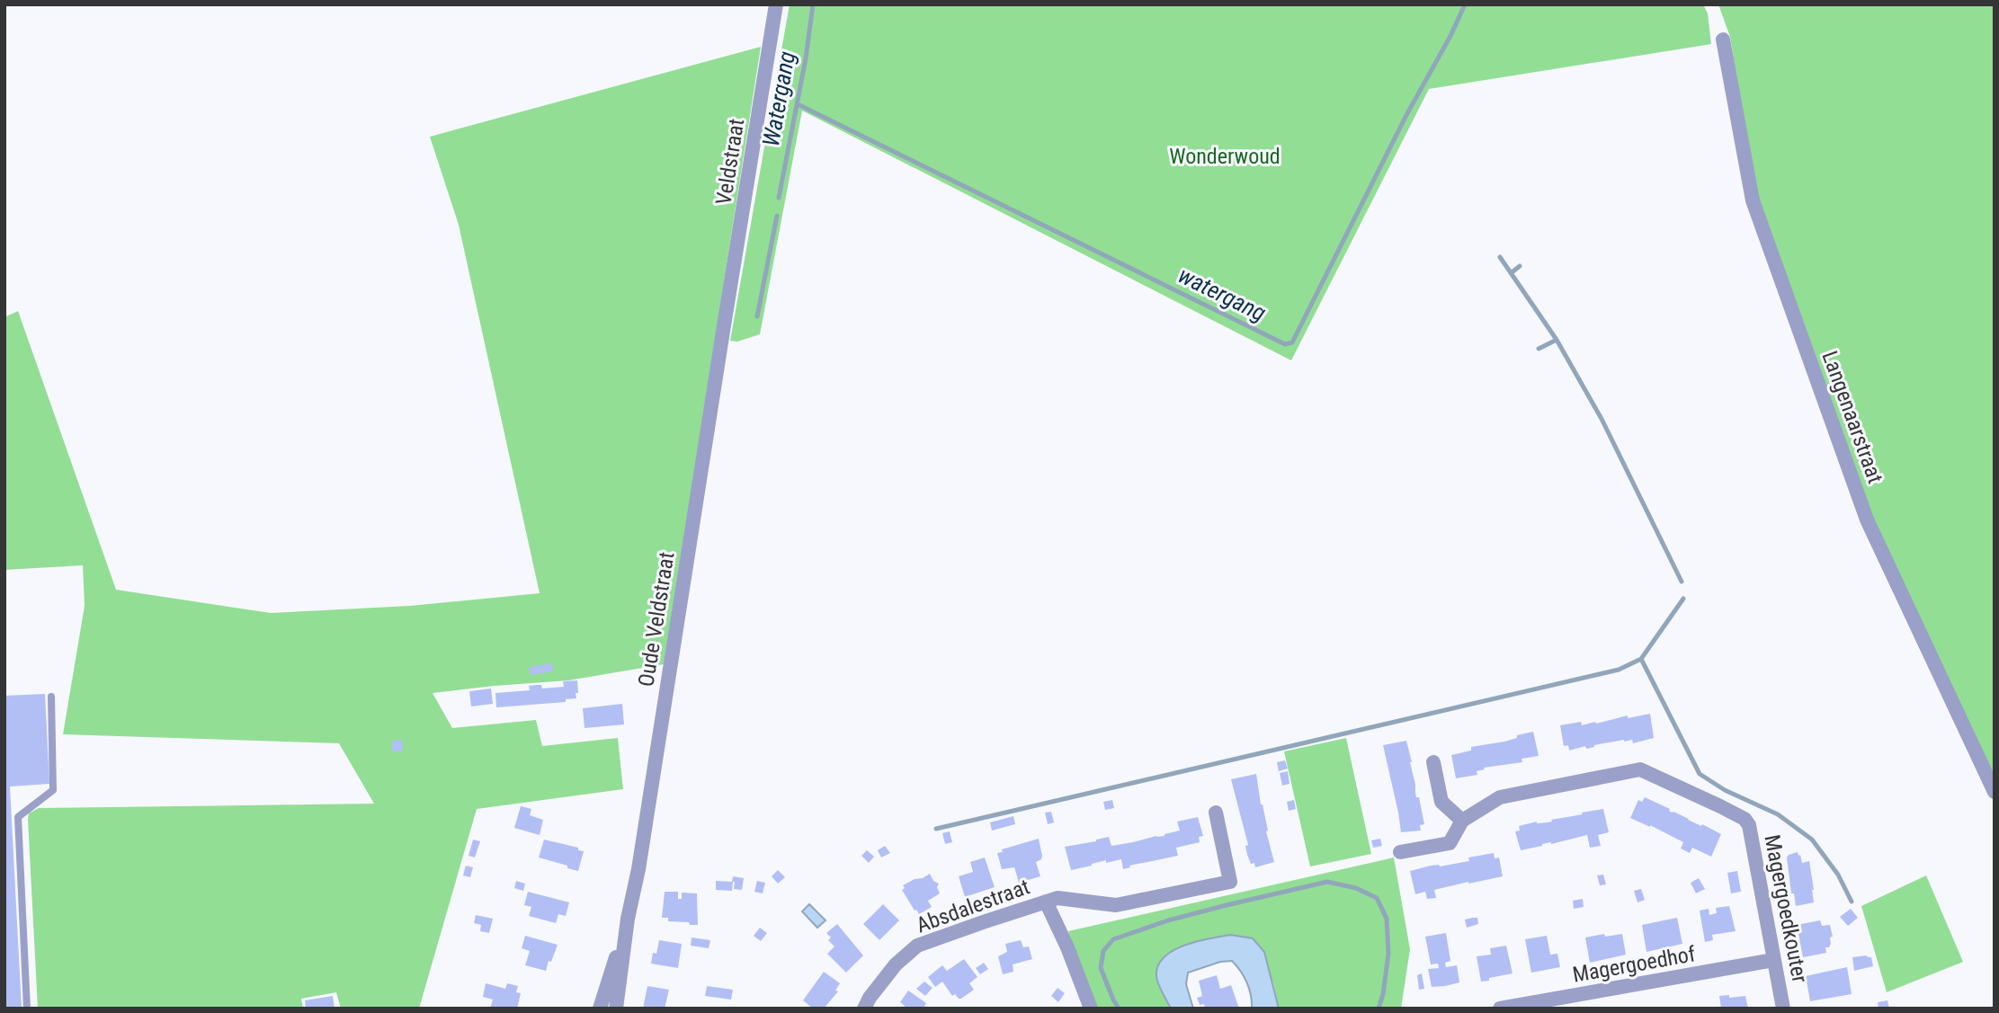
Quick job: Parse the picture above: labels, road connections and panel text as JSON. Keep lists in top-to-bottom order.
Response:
{
  "streets": {
    "street": [
      "Veldstraat",
      "Langenaarstraat",
      "Oude Veldstraat",
      "Absdalestraat",
      "Magergoedkouter",
      "Magergoedhof"
    ]
  },
  "crossings": [
    ["Veldstraat", "Oude Veldstraat"],
    ["Magergoedkouter", "Magergoedhof"]
  ],
  "water": ["Watergang", "watergang"],
  "parks": ["Wonderwoud"]
}
